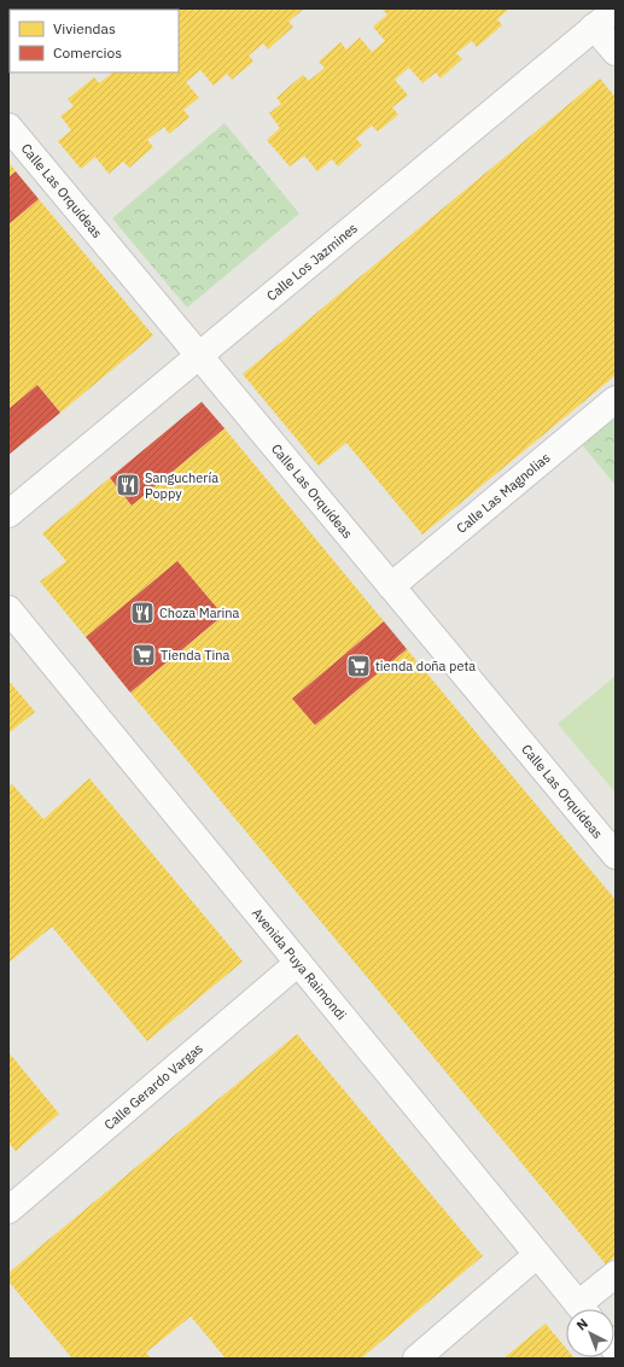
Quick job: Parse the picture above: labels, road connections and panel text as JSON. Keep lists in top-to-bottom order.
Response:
{
  "streets": {
    "street": [
      "Calle Las Orquídeas",
      "Calle Los Jazmines",
      "Calle Las Magnolias",
      "Avenida Puya Raimondi",
      "Calle Gerardo Vargas"
    ]
  },
  "crossings": [
    ["Calle Las Orquídeas", "Calle Los Jazmines"],
    ["Calle Las Orquídeas", "Calle Las Magnolias"],
    ["Avenida Puya Raimondi", "Calle Gerardo Vargas"]
  ],
  "places": {
    "restaurant": ["Sanguchería Poppy", "Choza Marina"],
    "supermarket": ["Tienda Tina", "tienda doña peta"]
  },
  "legend": ["Viviendas", "Comercios"],
  "north": "top left"
}
